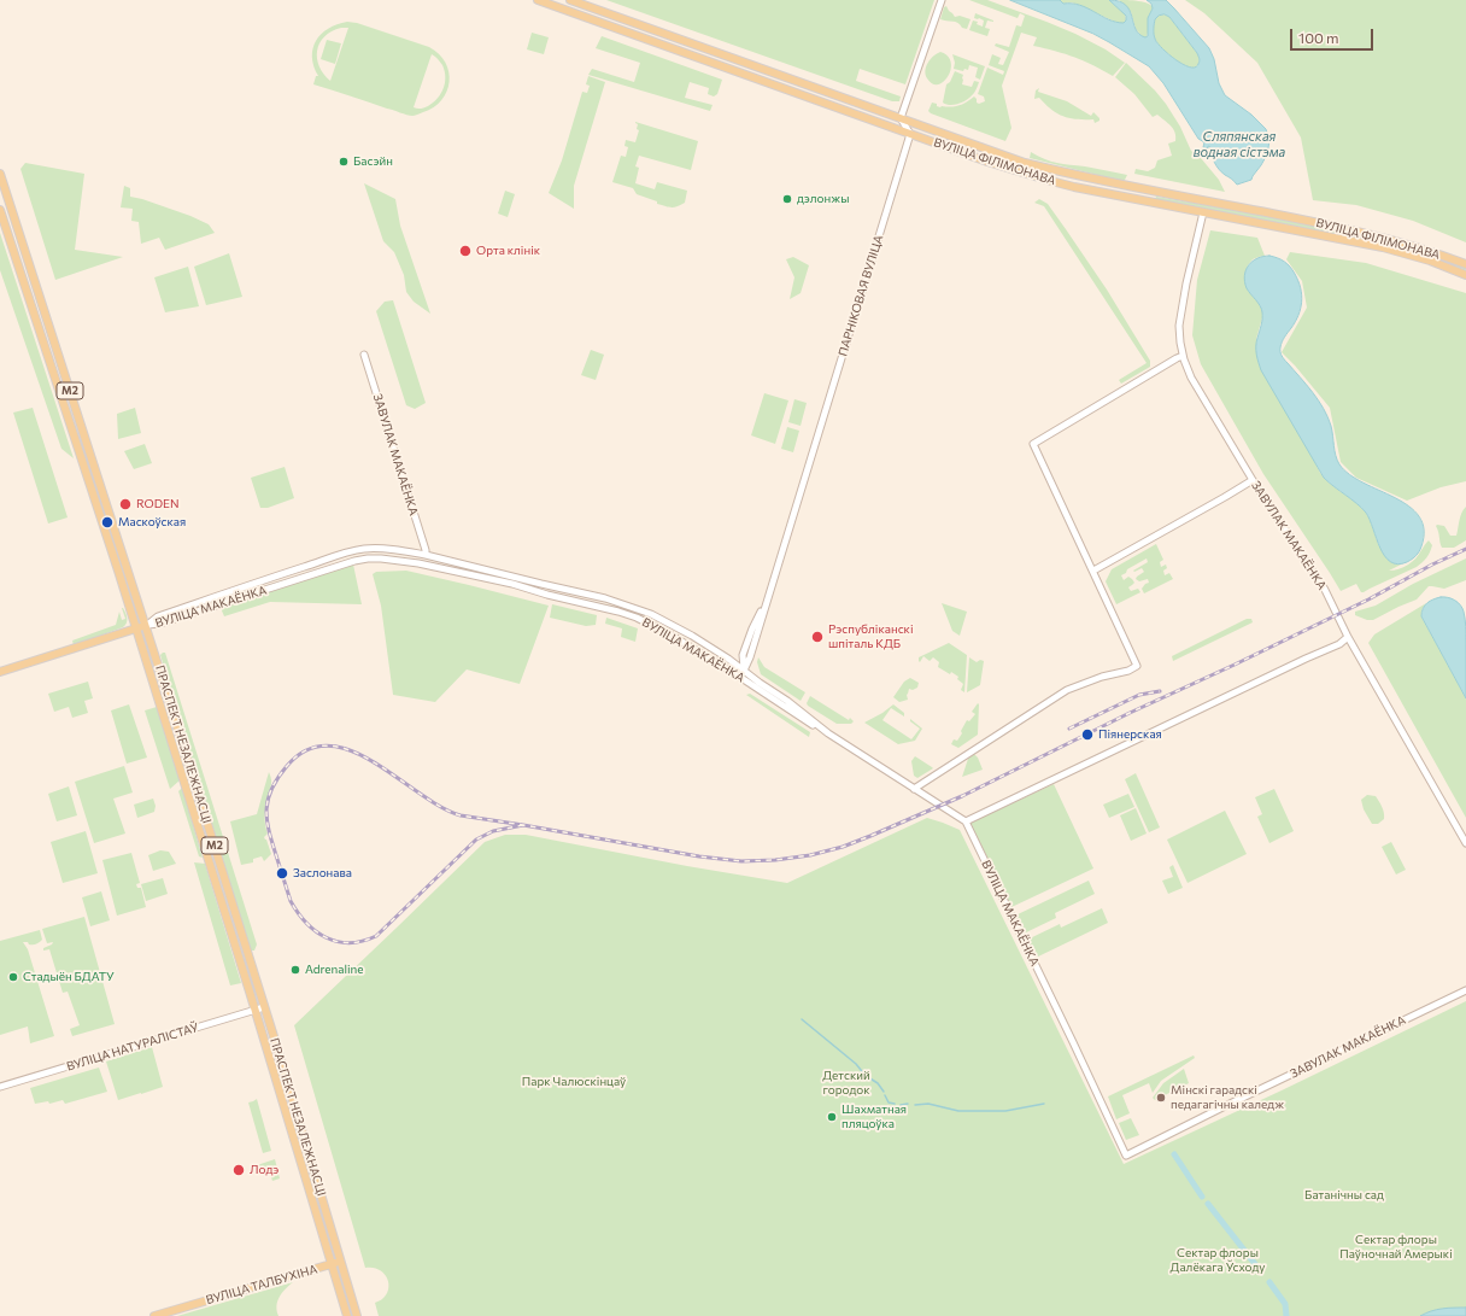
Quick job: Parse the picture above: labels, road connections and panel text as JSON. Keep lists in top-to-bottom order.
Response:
{
  "streets": {
    "main road": [
      "ВУЛІЦА ФІЛІМОНАВА",
      "М2",
      "ПРАСПЕКТ НЕЗАЛЕЖНАСЦІ",
      "ВУЛІЦА ТАЛБУХІНА"
    ],
    "street": [
      "ПАРНІКОВАЯ ВУЛІЦА",
      "ЗАВУЛАК МАКАЁНКА",
      "ВУЛІЦА МАКАЁНКА",
      "ВУЛІЦА НАТУРАЛІСТАЎ"
    ]
  },
  "crossings": [
    ["ВУЛІЦА ФІЛІМОНАВА", "ПАРНІКОВАЯ ВУЛІЦА"],
    ["ВУЛІЦА ФІЛІМОНАВА", "ЗАВУЛАК МАКАЁНКА"],
    ["ПАРНІКОВАЯ ВУЛІЦА", "ВУЛІЦА МАКАЁНКА"],
    ["ЗАВУЛАК МАКАЁНКА", "ВУЛІЦА МАКАЁНКА"],
    ["ВУЛІЦА МАКАЁНКА", "ПРАСПЕКТ НЕЗАЛЕЖНАСЦІ"],
    ["ПРАСПЕКТ НЕЗАЛЕЖНАСЦІ", "ВУЛІЦА НАТУРАЛІСТАЎ"],
    ["ПРАСПЕКТ НЕЗАЛЕЖНАСЦІ", "ВУЛІЦА ТАЛБУХІНА"]
  ],
  "water": ["Сляпянская водная сістэма"],
  "parks": [
    "Детский городок",
    "Парк Чалюскінцаў",
    "Батанічны сад",
    "Сектар флоры Паўночнай Амерыкі",
    "Сектар флоры Далёкага Ўсходу"
  ],
  "places": [
    "Басэйн",
    "дэлонжы",
    "Орта клінік",
    "RODEN",
    "Маскоўская",
    "Рэспубліканскі шпіталь КДБ",
    "Піянерская",
    "Заслонава",
    "Adrenaline",
    "Стадыён БДАТУ",
    "Мінскі гарадскі педагагічны каледж",
    "Шахматная пляцоўка",
    "Лодэ"
  ],
  "scale_bar": "100 m"
}
